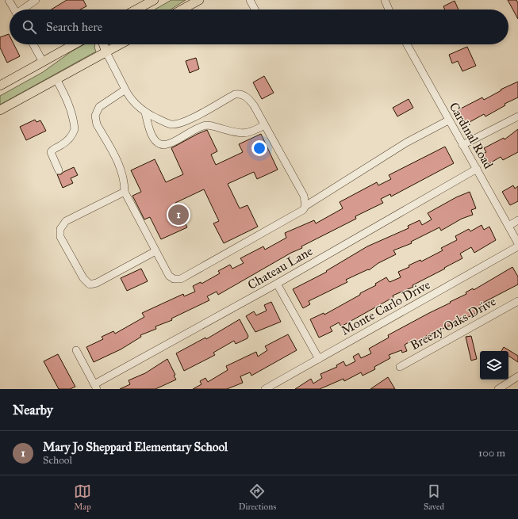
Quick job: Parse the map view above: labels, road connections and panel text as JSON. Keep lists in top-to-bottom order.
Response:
{
  "streets": {
    "street": [
      "Cardinal Road",
      "Chateau Lane",
      "Monte Carlo Drive",
      "Breezy Oaks Drive"
    ]
  },
  "crossings": [
    ["Cardinal Road", "Chateau Lane"]
  ],
  "page": {
    "search": "Search here",
    "pins": "1",
    "heading": "Nearby",
    "list": [
      {
        "mark": "1",
        "name": "Mary Jo Sheppard Elementary School",
        "note": "School",
        "value": "100 m"
      }
    ],
    "nav": ["Map", "Directions", "Saved"]
  }
}
